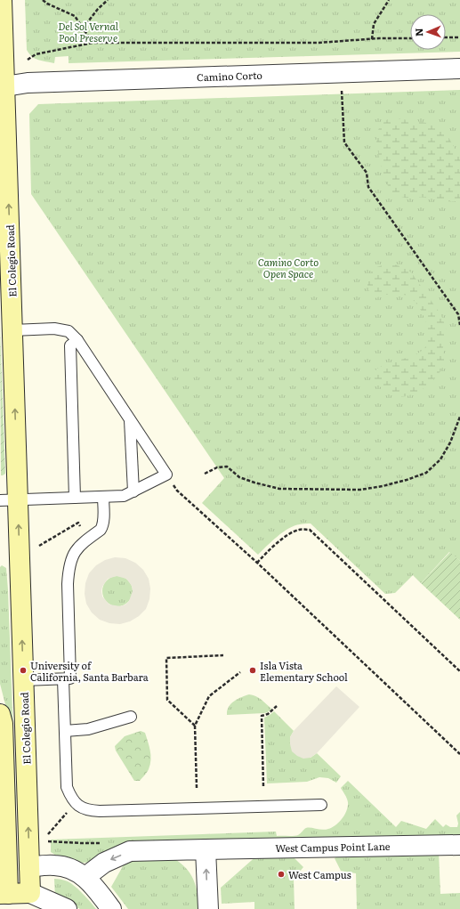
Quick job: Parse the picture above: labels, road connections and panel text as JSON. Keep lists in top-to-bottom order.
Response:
{
  "streets": {
    "main road": ["El Colegio Road"],
    "street": ["Camino Corto", "West Campus Point Lane"]
  },
  "crossings": [
    ["Camino Corto", "El Colegio Road"]
  ],
  "one_way": ["El Colegio Road"],
  "parks": ["Del Sol Vernal Pool Preserve", "Camino Corto Open Space"],
  "places": ["University of California, Santa Barbara", "Isla Vista Elementary School", "West Campus"],
  "north": "left"
}
